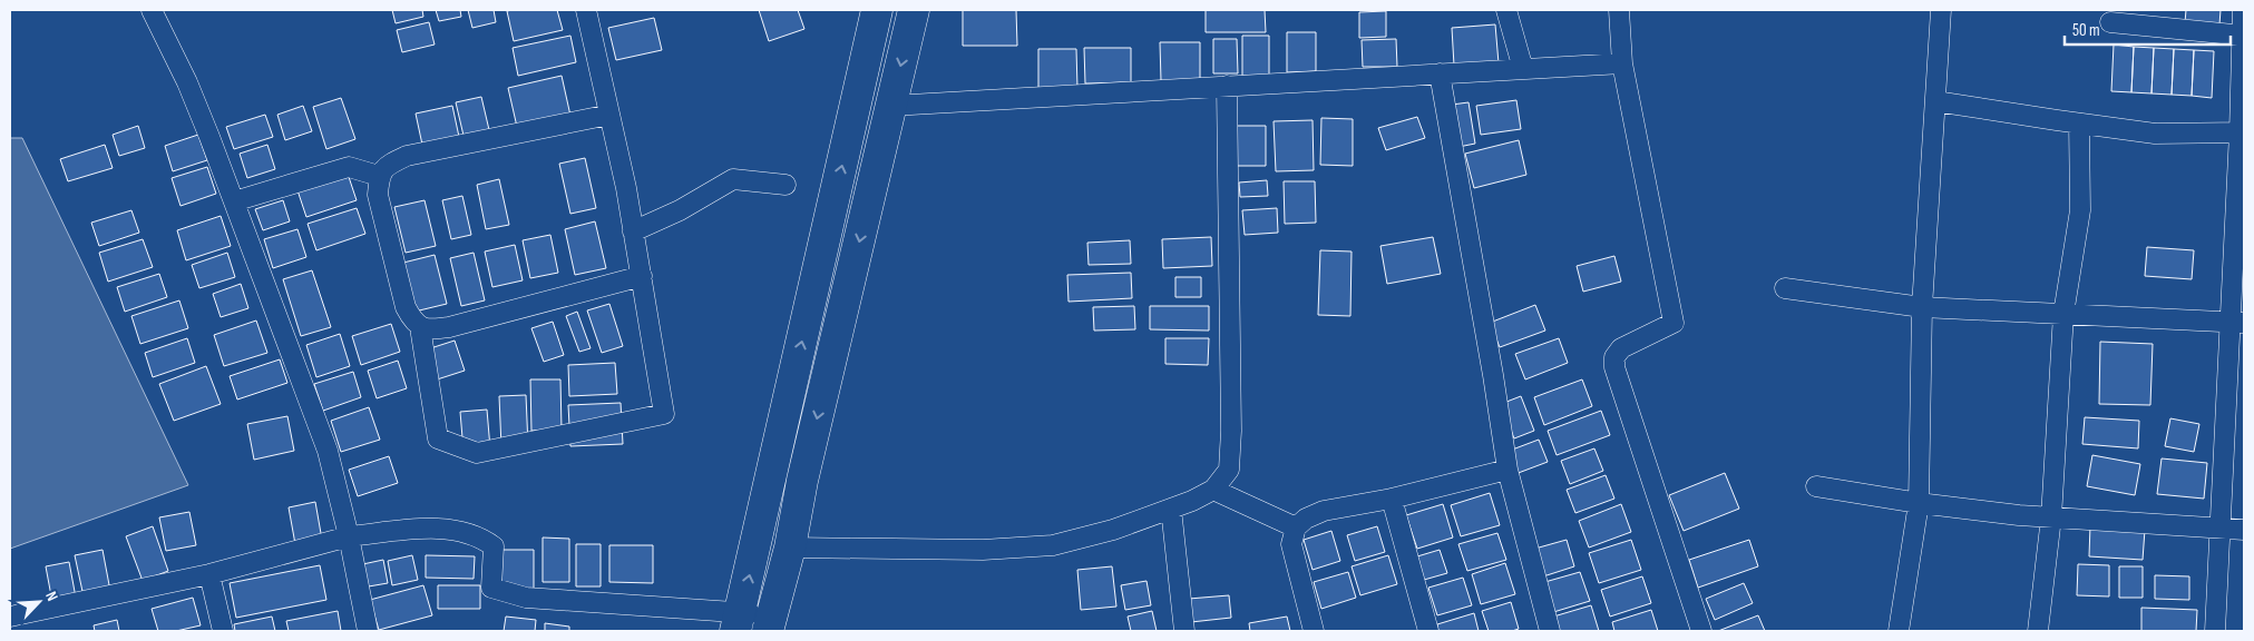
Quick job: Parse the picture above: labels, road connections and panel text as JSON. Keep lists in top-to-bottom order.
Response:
{
  "scale_bar": "50 m",
  "north": "top right"
}
